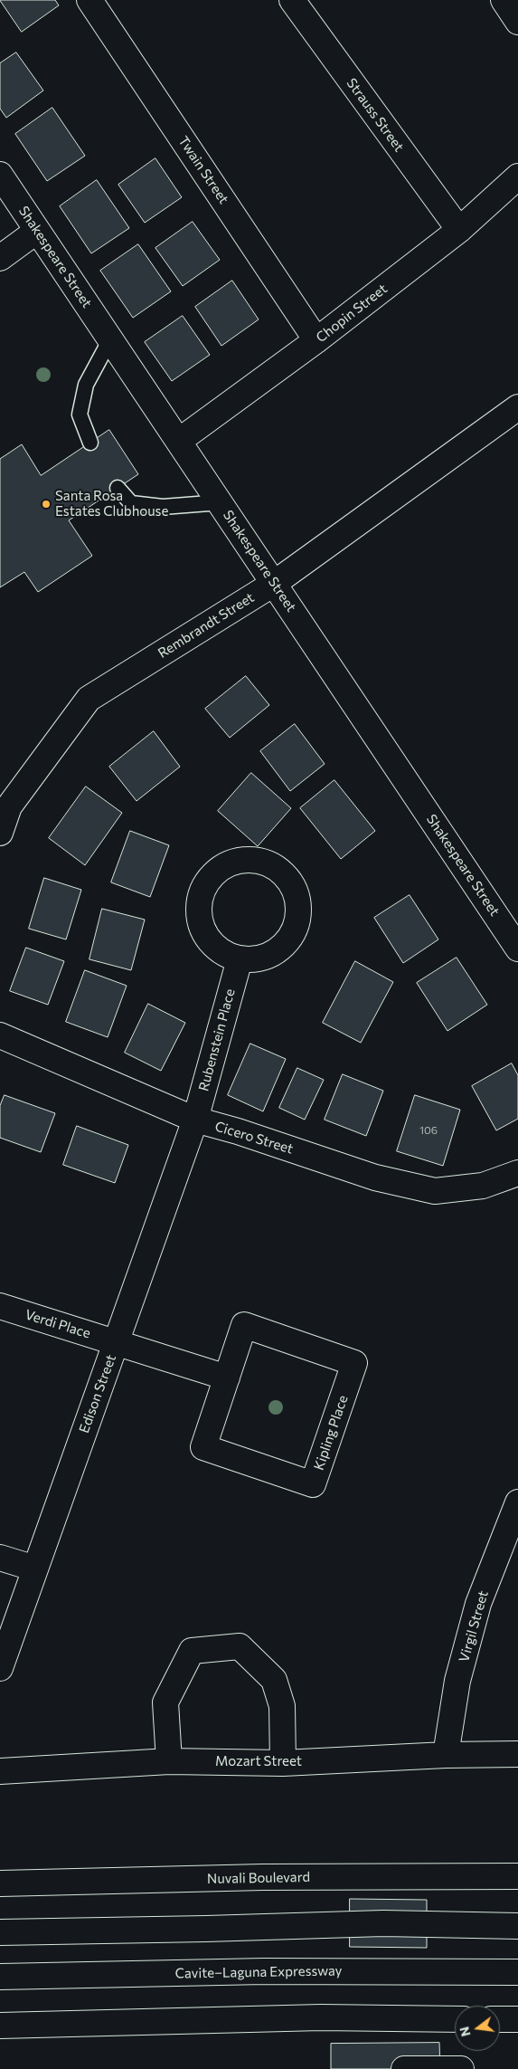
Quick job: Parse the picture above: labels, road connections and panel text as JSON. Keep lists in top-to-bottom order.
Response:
{
  "streets": {
    "main road": [
      "Strauss Street",
      "Twain Street",
      "Shakespeare Street",
      "Chopin Street",
      "Rembrandt Street",
      "Rubenstein Place",
      "Cicero Street",
      "Verdi Place",
      "Edison Street",
      "Kipling Place",
      "Virgil Street",
      "Mozart Street",
      "Nuvali Boulevard",
      "Cavite–Laguna Expressway"
    ]
  },
  "crossings": [
    ["Strauss Street", "Chopin Street"],
    ["Twain Street", "Chopin Street"],
    ["Shakespeare Street", "Chopin Street"],
    ["Shakespeare Street", "Rembrandt Street"],
    ["Rubenstein Place", "Cicero Street"],
    ["Rubenstein Place", "Edison Street"],
    ["Cicero Street", "Edison Street"],
    ["Verdi Place", "Edison Street"],
    ["Virgil Street", "Mozart Street"]
  ],
  "places": ["Santa Rosa Estates Clubhouse"],
  "house_numbers": ["106"],
  "north": "left"
}
